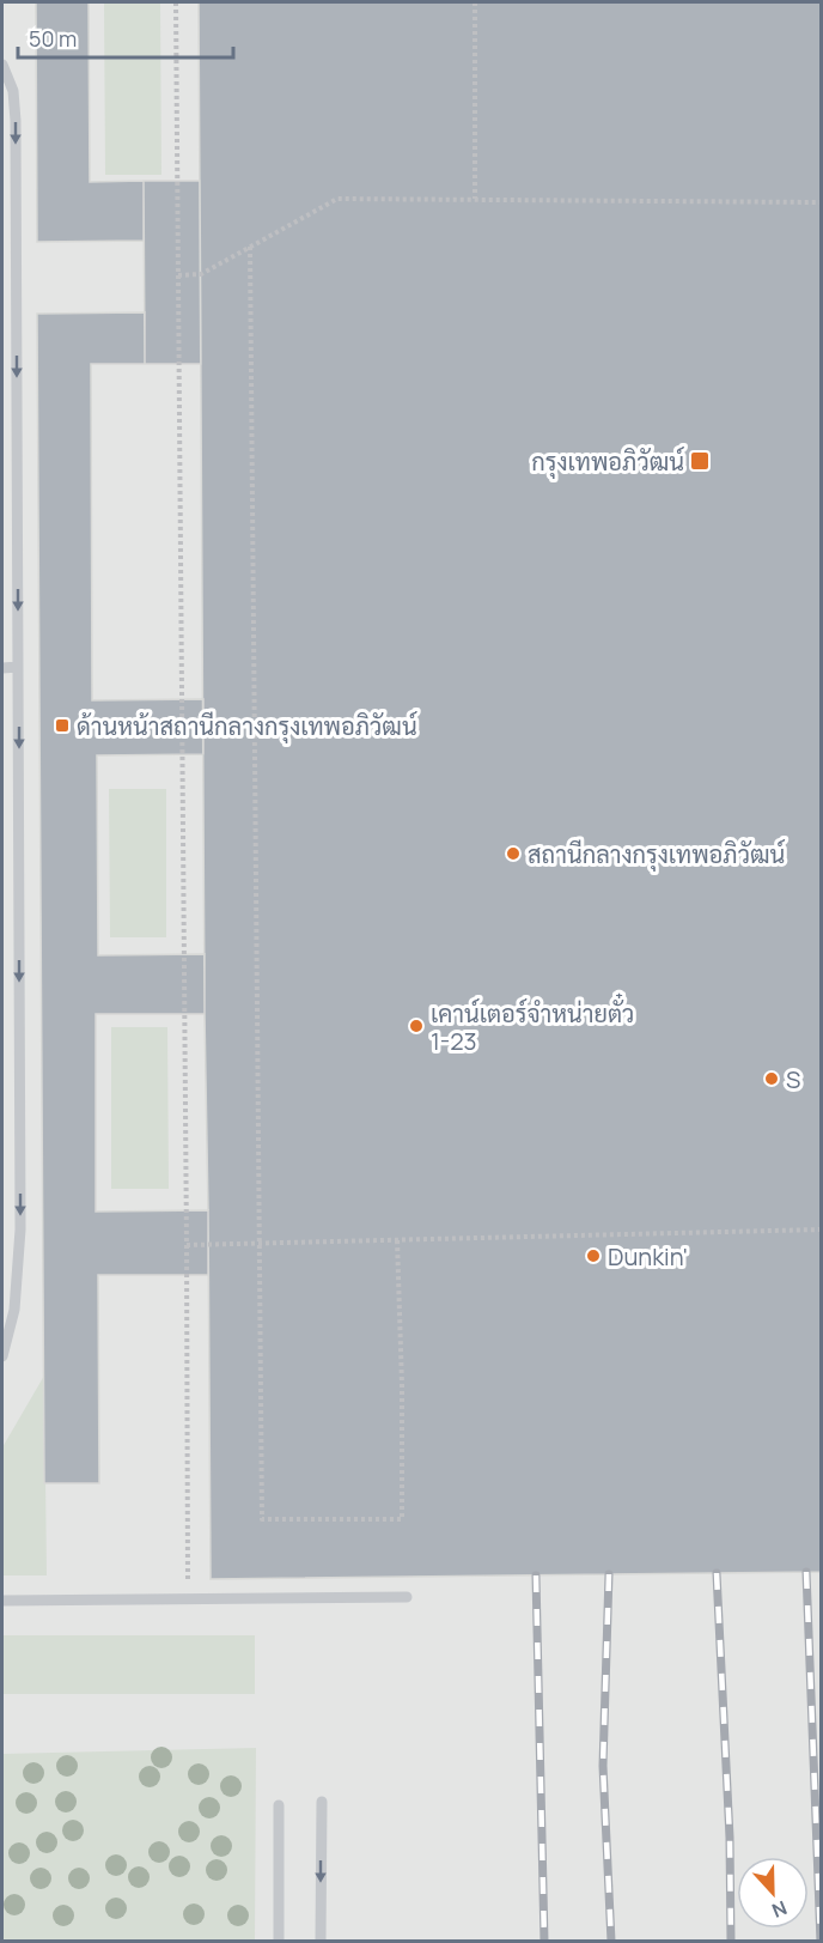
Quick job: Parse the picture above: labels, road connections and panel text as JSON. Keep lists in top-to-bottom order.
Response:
{
  "places": {
    "transit": ["กรุงเทพอภิวัฒน์", "ด้านหน้าสถานีกลางกรุงเทพอภิวัฒน์"],
    "other": [
      "สถานีกลางกรุงเทพอภิวัฒน์",
      "เคาน์เตอร์จำหน่ายตั๋ว 1-23",
      "S",
      "Dunkin'"
    ]
  },
  "scale_bar": "50 m",
  "north": "bottom"
}
